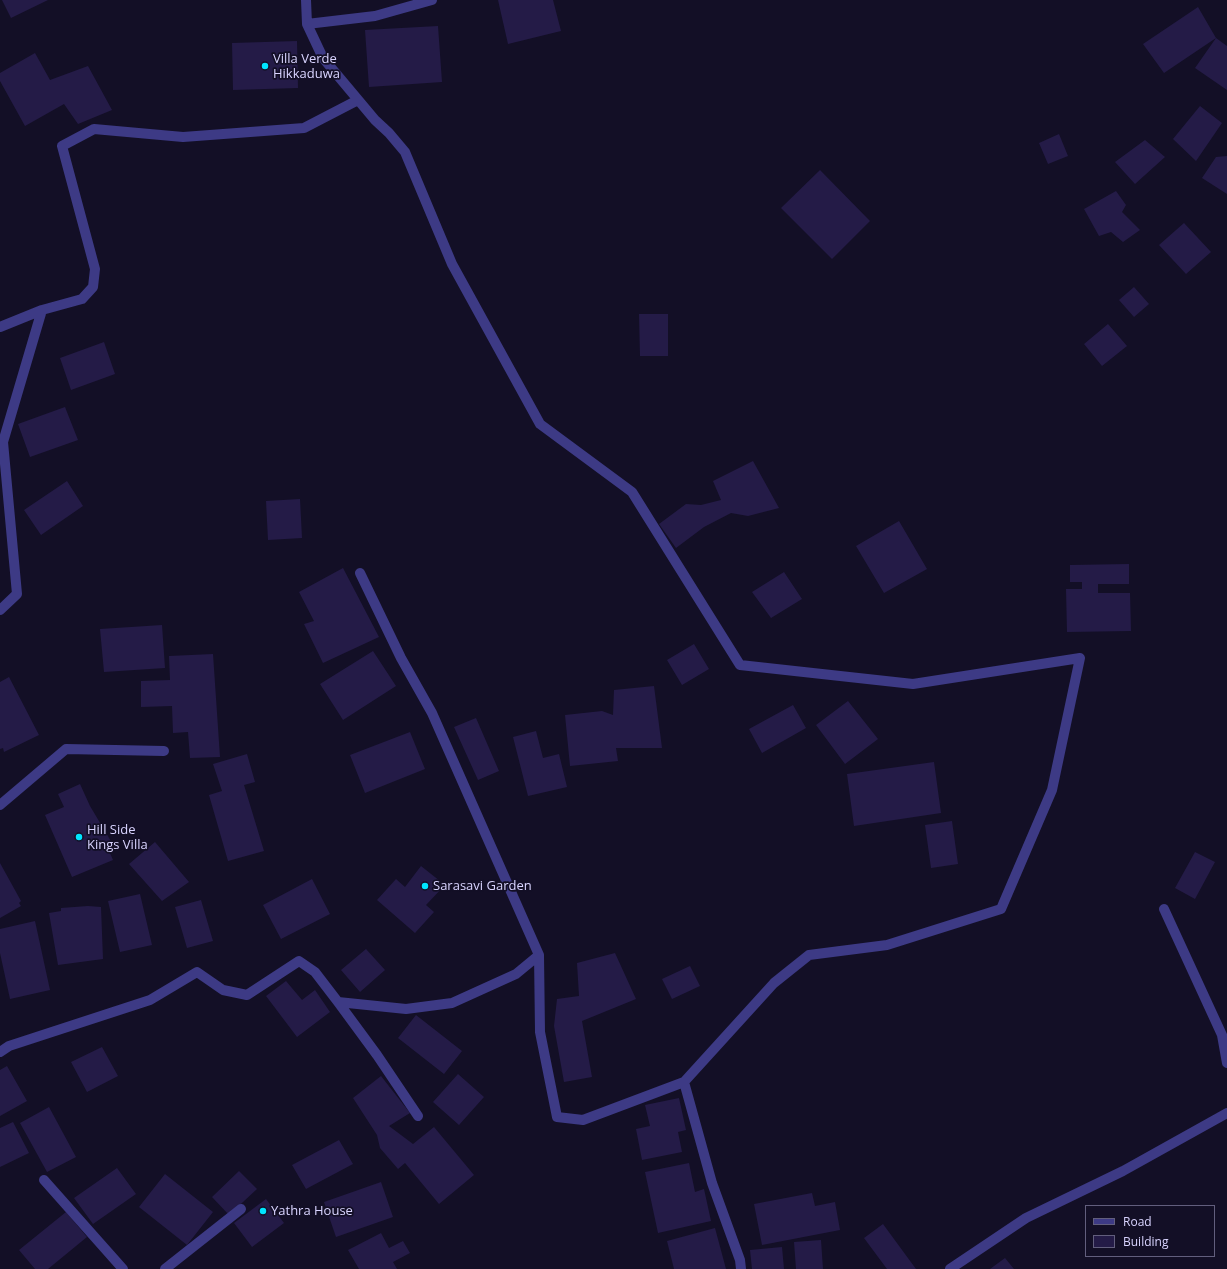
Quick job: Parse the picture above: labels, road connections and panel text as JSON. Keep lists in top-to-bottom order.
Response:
{
  "places": [
    "Villa Verde Hikkaduwa",
    "Hill Side Kings Villa",
    "Sarasavi Garden",
    "Yathra House"
  ],
  "legend": ["Road", "Building"]
}
